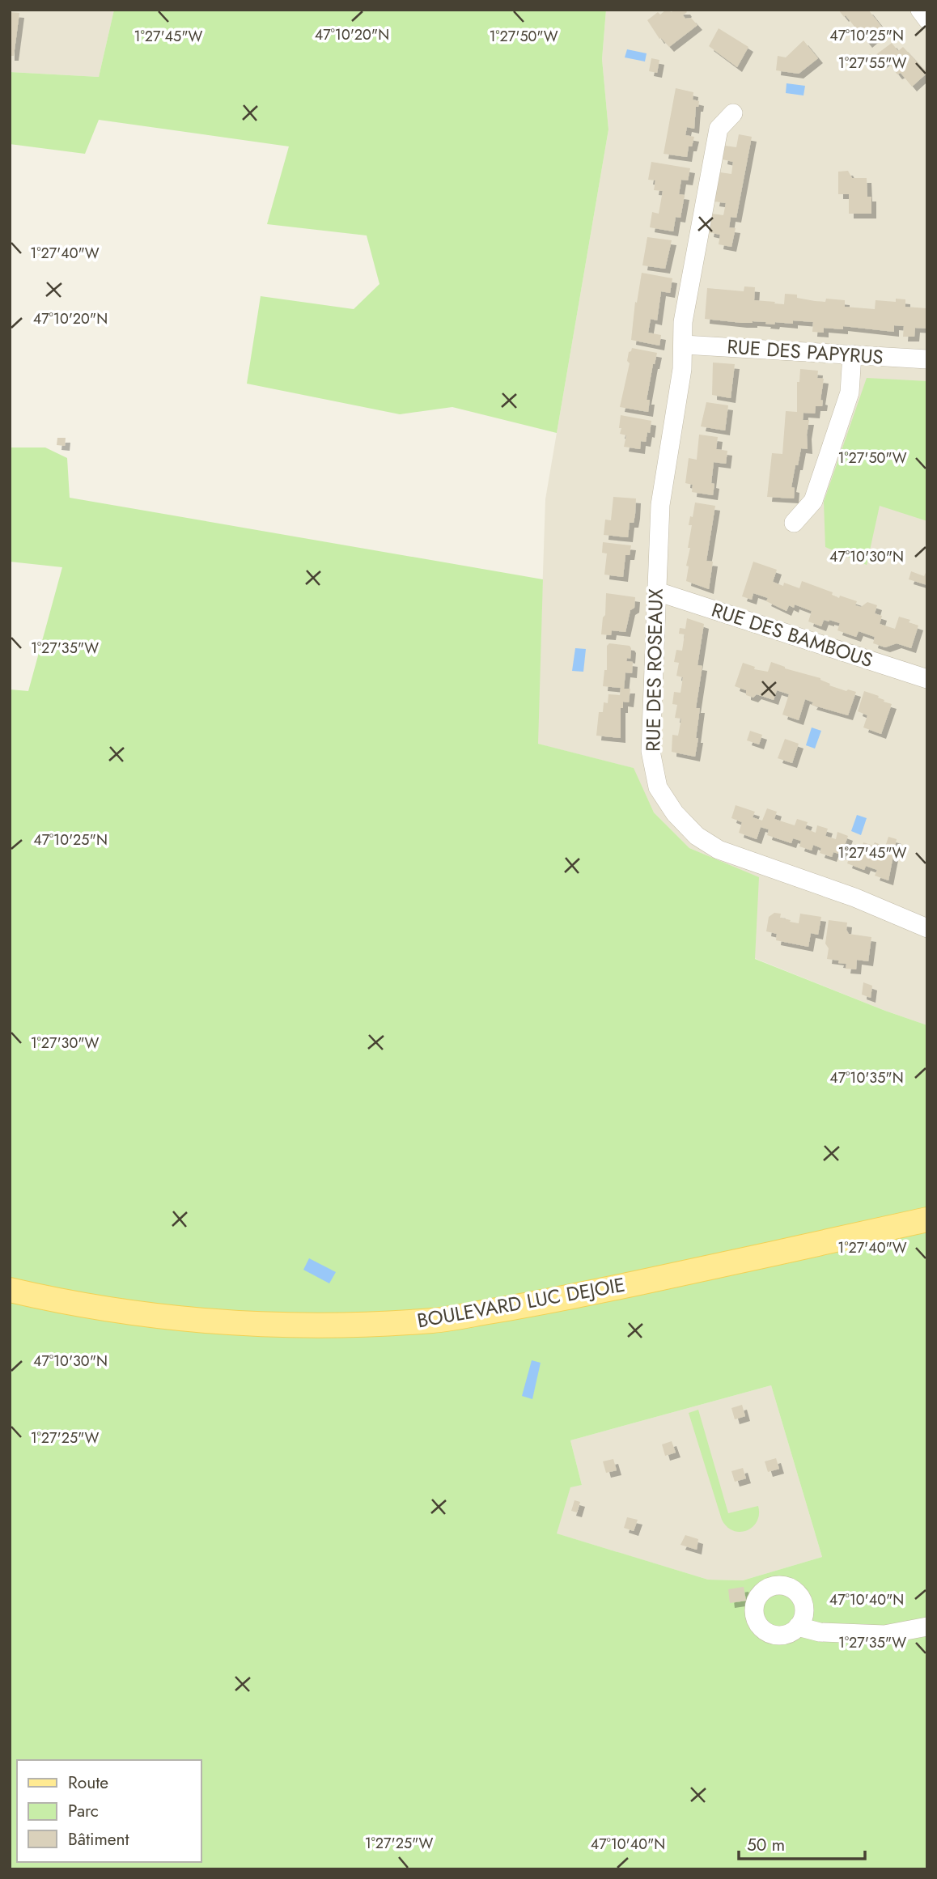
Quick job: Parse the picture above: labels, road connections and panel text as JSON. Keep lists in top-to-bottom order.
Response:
{
  "streets": {
    "main road": ["BOULEVARD LUC DEJOIE"],
    "street": ["RUE DES PAPYRUS", "RUE DES BAMBOUS", "RUE DES ROSEAUX"]
  },
  "crossings": [
    ["RUE DES PAPYRUS", "RUE DES ROSEAUX"],
    ["RUE DES BAMBOUS", "RUE DES ROSEAUX"]
  ],
  "legend": ["Route", "Parc", "Bâtiment"],
  "scale_bar": "50 m",
  "coordinates": [
    "47°10'20\"N",
    "47°10'25\"N",
    "1°27'45\"W",
    "1°27'50\"W",
    "1°27'55\"W",
    "1°27'40\"W",
    "47°10'30\"N",
    "1°27'35\"W",
    "1°27'30\"W",
    "47°10'35\"N",
    "1°27'25\"W",
    "47°10'40\"N"
  ]
}
